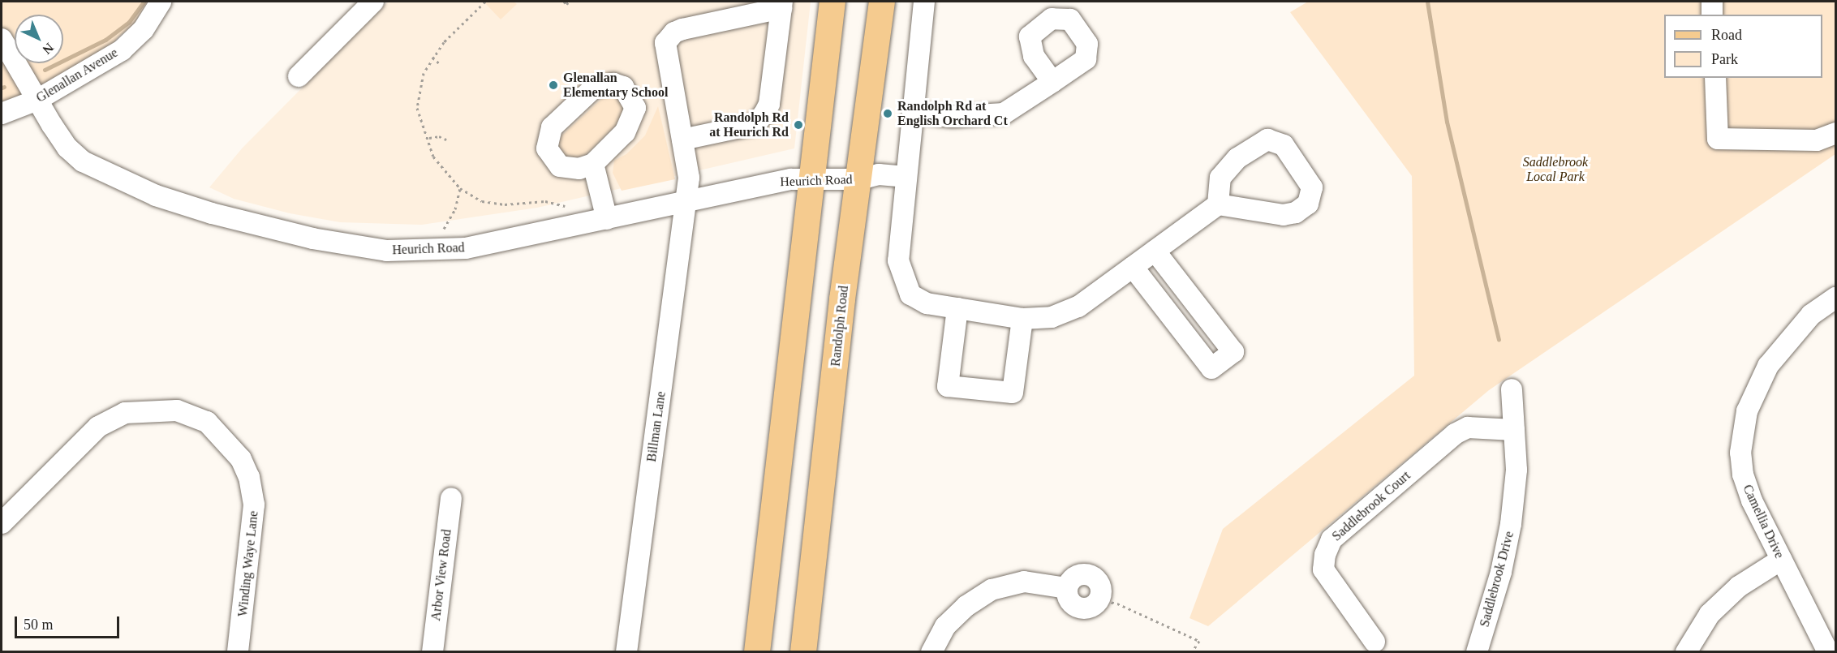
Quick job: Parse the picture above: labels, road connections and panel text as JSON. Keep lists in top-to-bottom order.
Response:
{
  "streets": {
    "main road": ["Randolph Road"],
    "street": [
      "Glenallan Avenue",
      "Heurich Road",
      "Billman Lane",
      "Saddlebrook Court",
      "Camellia Drive",
      "Winding Waye Lane",
      "Arbor View Road",
      "Saddlebrook Drive"
    ]
  },
  "crossings": [
    ["Glenallan Avenue", "Heurich Road"],
    ["Heurich Road", "Randolph Road"],
    ["Heurich Road", "Billman Lane"],
    ["Saddlebrook Court", "Saddlebrook Drive"]
  ],
  "parks": ["Saddlebrook Local Park"],
  "places": ["Glenallan Elementary School", "Randolph Rd at English Orchard Ct", "Randolph Rd at Heurich Rd"],
  "legend": ["Road", "Park"],
  "scale_bar": "50 m",
  "north": "bottom right"
}
